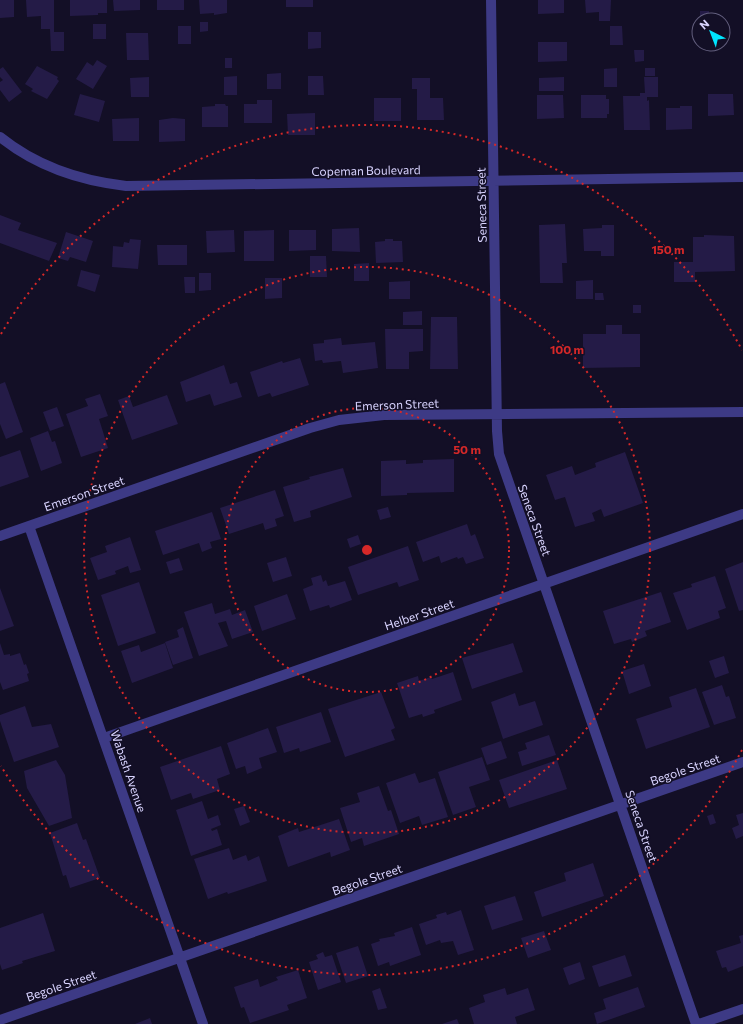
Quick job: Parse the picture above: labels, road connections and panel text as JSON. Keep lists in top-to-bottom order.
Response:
{
  "streets": {
    "street": [
      "Copeman Boulevard",
      "Seneca Street",
      "Emerson Street",
      "Helber Street",
      "Begole Street",
      "Wabash Avenue"
    ]
  },
  "crossings": [
    ["Copeman Boulevard", "Seneca Street"],
    ["Seneca Street", "Emerson Street"],
    ["Seneca Street", "Helber Street"],
    ["Seneca Street", "Begole Street"],
    ["Emerson Street", "Wabash Avenue"],
    ["Helber Street", "Wabash Avenue"],
    ["Begole Street", "Wabash Avenue"]
  ],
  "north": "top left",
  "rings": ["150 m", "100 m", "50 m"]
}
